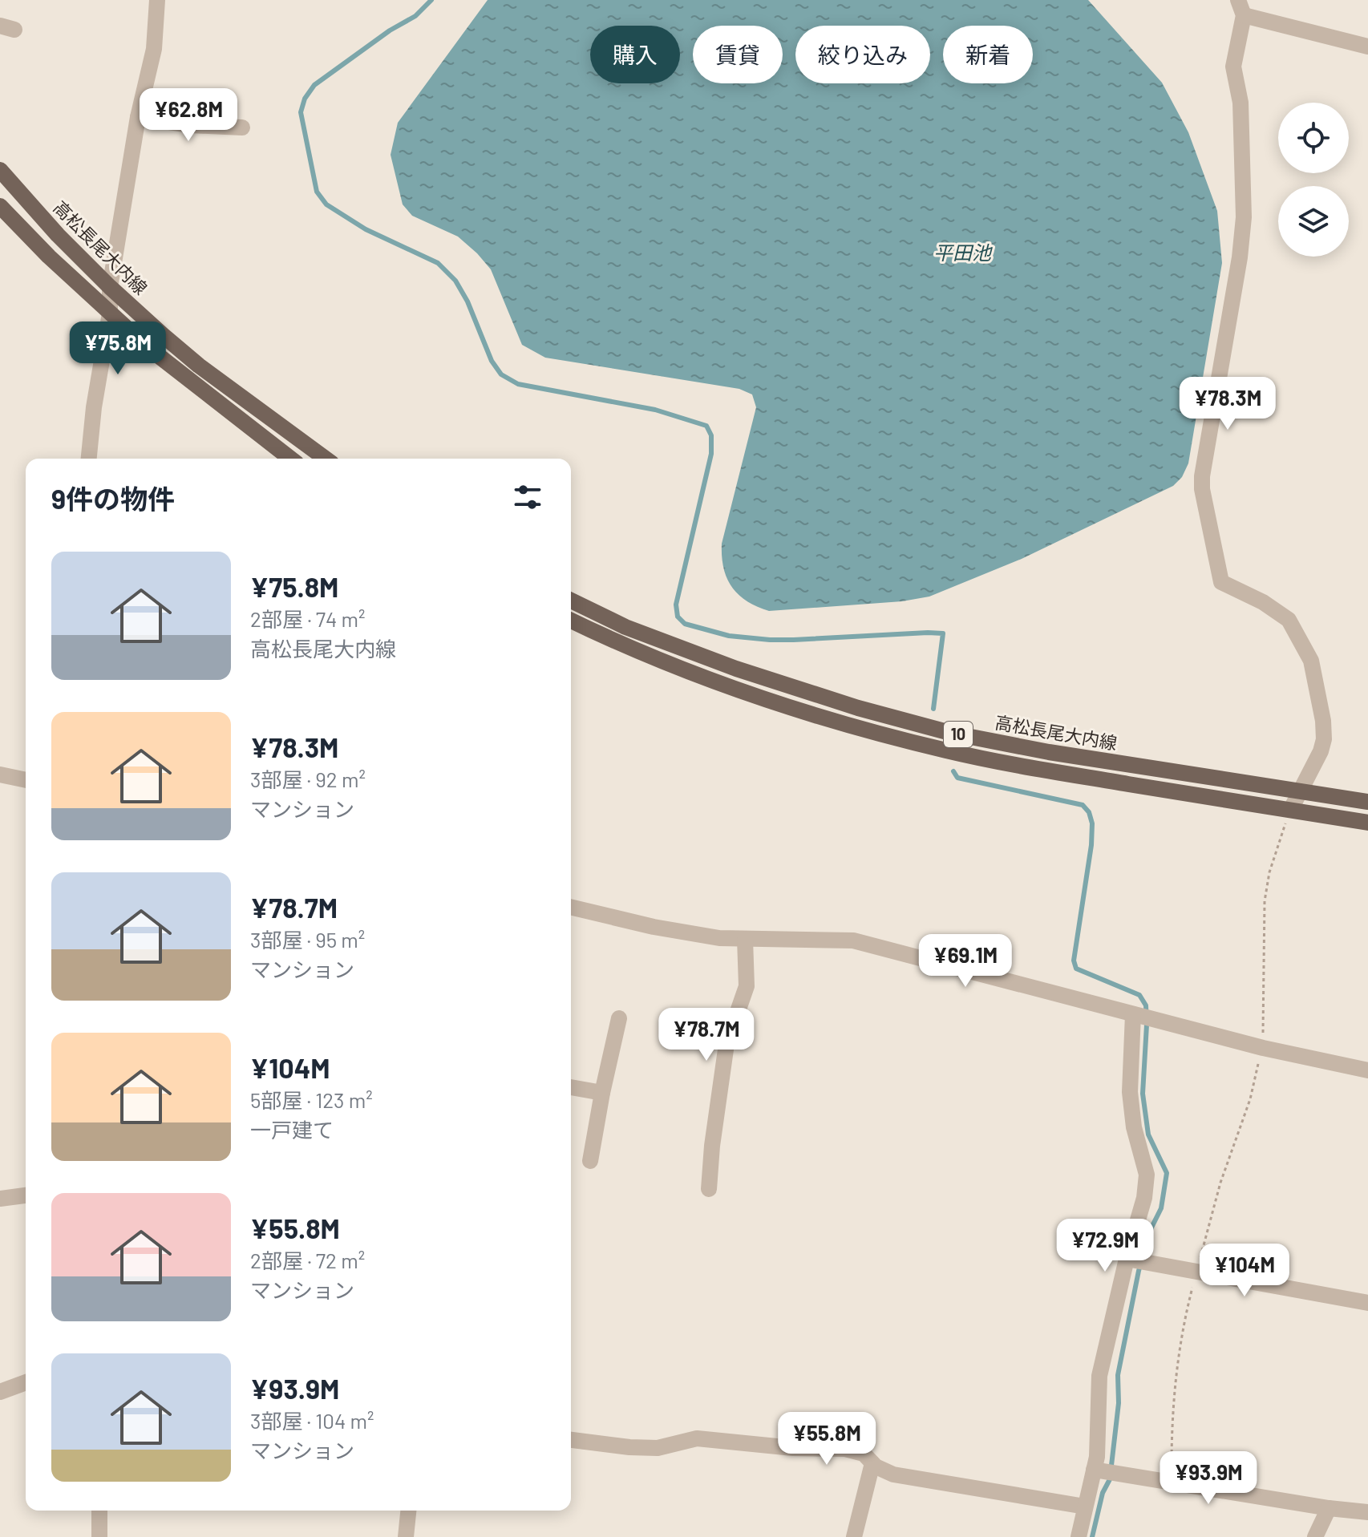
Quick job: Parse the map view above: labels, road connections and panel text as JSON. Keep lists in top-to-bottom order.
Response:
{
  "streets": {
    "main road": ["高松長尾大内線", "10"]
  },
  "water": ["平田池"],
  "page": {
    "chip": [
      "購入",
      "賃貸",
      "絞り込み",
      "新着"
    ],
    "price": [
      "¥62.8M",
      "¥75.8M",
      "¥78.3M",
      "¥69.1M",
      "¥78.7M",
      "¥72.9M",
      "¥104M",
      "¥55.8M",
      "¥93.9M"
    ],
    "heading": "9件の物件",
    "list": [
      {
        "name": "¥75.8M",
        "note": "2部屋 · 74 m² · 高松長尾大内線"
      },
      {
        "name": "¥78.3M",
        "note": "3部屋 · 92 m² · マンション"
      },
      {
        "name": "¥78.7M",
        "note": "3部屋 · 95 m² · マンション"
      },
      {
        "name": "¥104M",
        "note": "5部屋 · 123 m² · 一戸建て"
      },
      {
        "name": "¥55.8M",
        "note": "2部屋 · 72 m² · マンション"
      },
      {
        "name": "¥93.9M",
        "note": "3部屋 · 104 m² · マンション"
      }
    ]
  }
}
